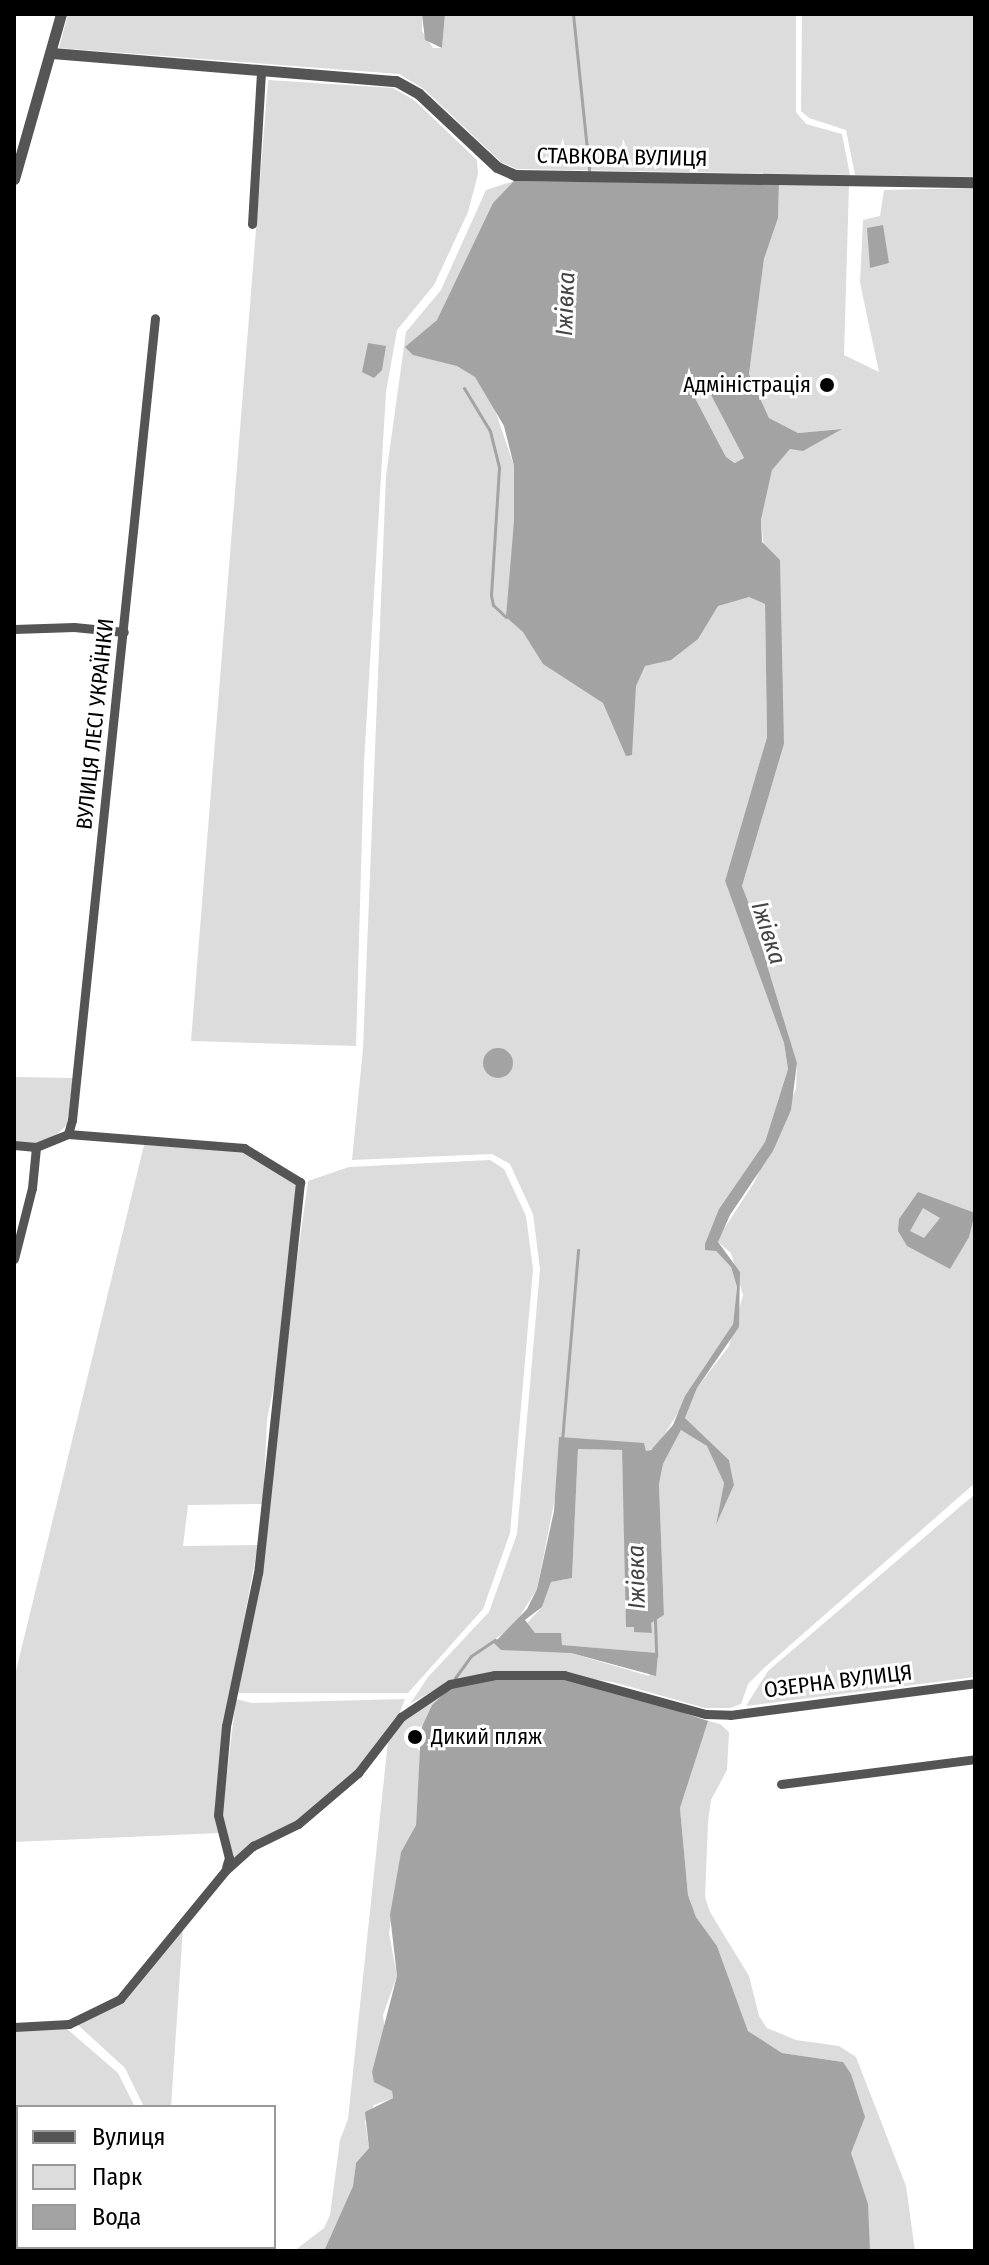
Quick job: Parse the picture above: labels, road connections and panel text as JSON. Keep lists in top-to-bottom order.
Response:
{
  "streets": {
    "street": ["СТАВКОВА ВУЛИЦЯ", "ВУЛИЦЯ ЛЕСІ УКРАЇНКИ", "ОЗЕРНА ВУЛИЦЯ"]
  },
  "water": ["Іжівка"],
  "places": ["Адміністрація", "Дикий пляж"],
  "legend": ["Вулиця", "Парк", "Вода"]
}
